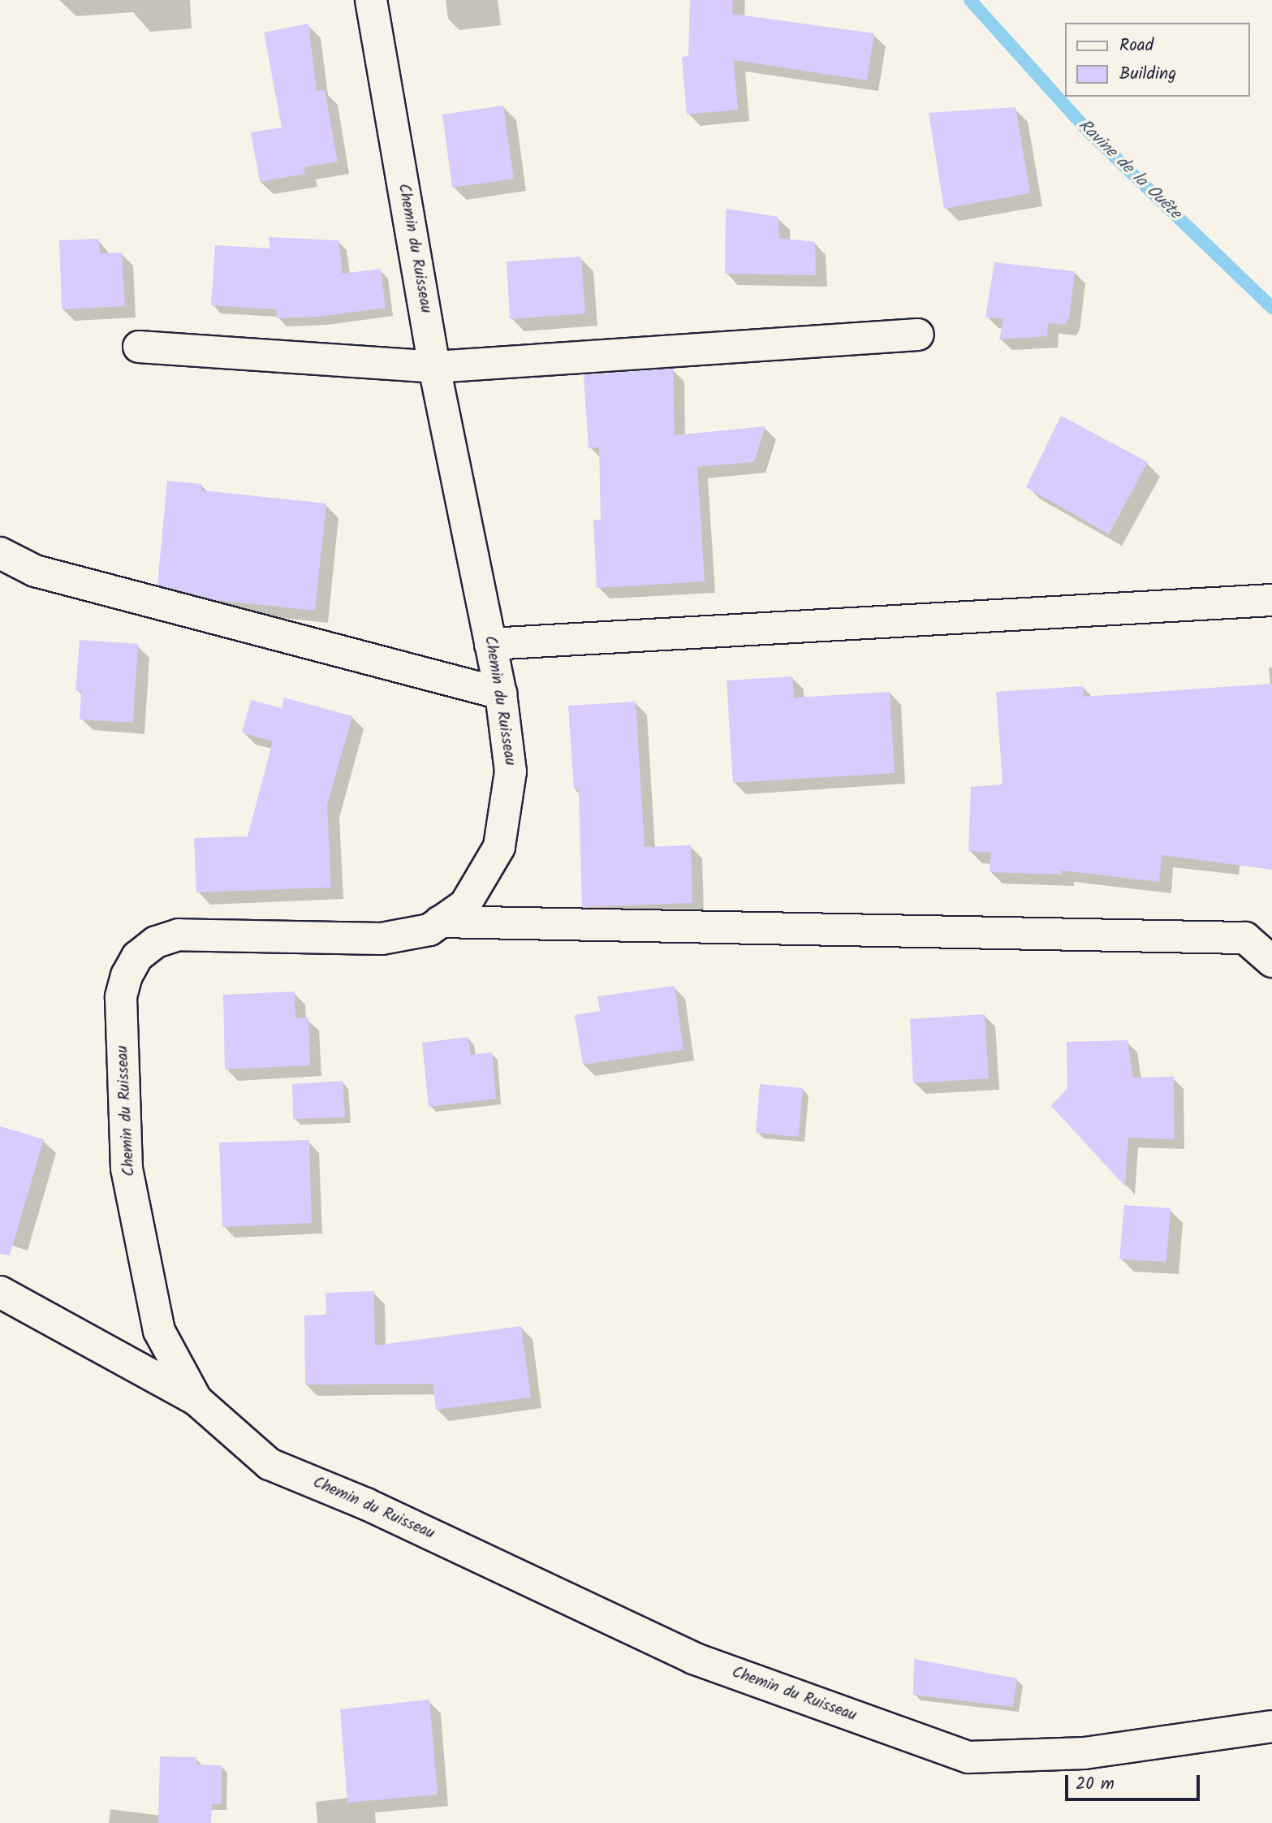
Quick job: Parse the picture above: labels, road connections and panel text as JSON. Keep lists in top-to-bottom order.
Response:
{
  "streets": {
    "street": ["Chemin du Ruisseau"]
  },
  "water": ["Ravine de la Ouête"],
  "legend": ["Road", "Building"],
  "scale_bar": "20 m"
}
